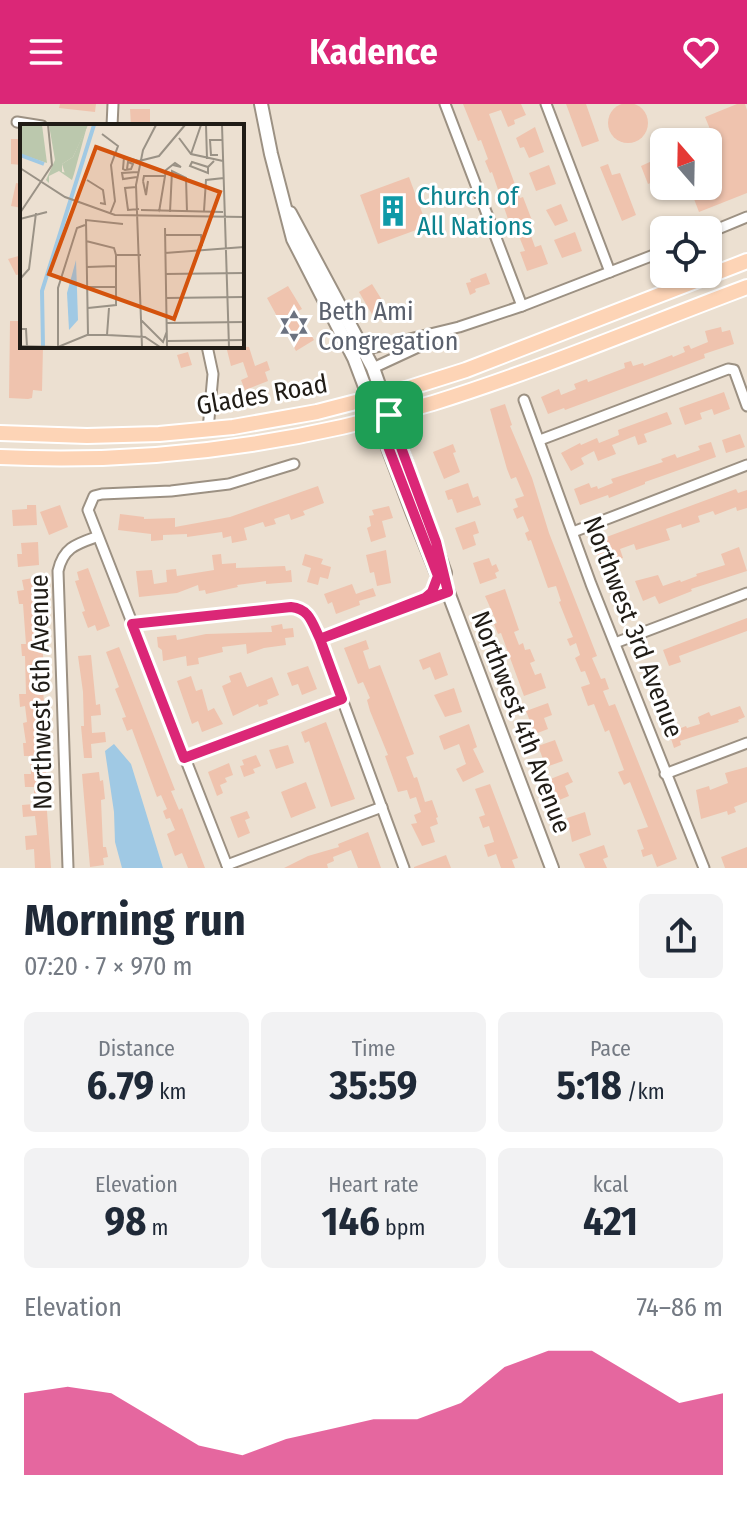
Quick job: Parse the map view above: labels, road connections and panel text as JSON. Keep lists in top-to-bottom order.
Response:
{
  "streets": {
    "main road": ["Glades Road"],
    "street": ["Northwest 3rd Avenue", "Northwest 6th Avenue", "Northwest 4th Avenue"]
  },
  "crossings": [
    ["Glades Road", "Northwest 4th Avenue"]
  ],
  "places": {
    "building": ["Church of All Nations"],
    "synagogue": ["Beth Ami Congregation"]
  },
  "north": "top",
  "page": {
    "header": "Kadence",
    "heading": ["Morning run", "07:20 · 7 × 970 m"],
    "stats": [
      ["Distance", "6.79 km"],
      ["Time", "35:59"],
      ["Pace", "5:18 /km"],
      ["Elevation", "98 m"],
      ["Heart rate", "146 bpm"],
      ["kcal", "421"]
    ],
    "chart": ["Elevation", "74–86 m"]
  }
}
